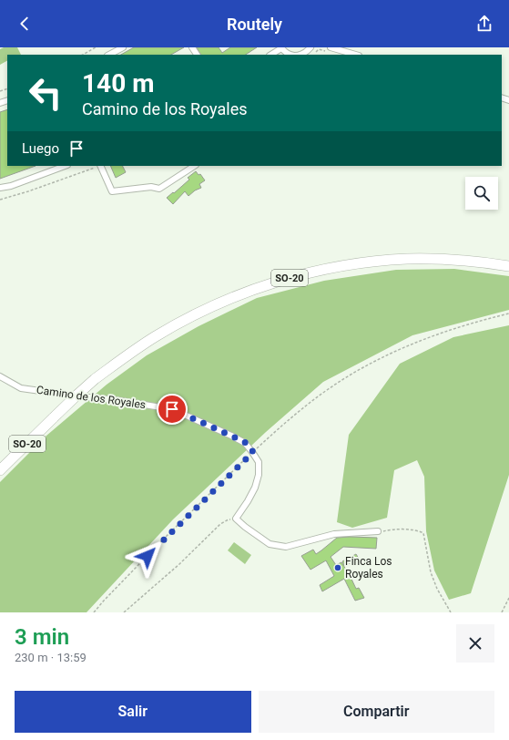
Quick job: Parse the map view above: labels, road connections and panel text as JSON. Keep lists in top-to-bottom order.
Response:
{
  "streets": {
    "highway": ["SO-20"],
    "street": ["Camino de los Royales"]
  },
  "places": ["Finca Los Royales"],
  "page": {
    "header": "Routely",
    "turn": ["140 m", "Camino de los Royales"],
    "then": "Luego",
    "heading": ["3 min", "230 m · 13:59"],
    "buttons": ["Salir", "Compartir"]
  }
}
